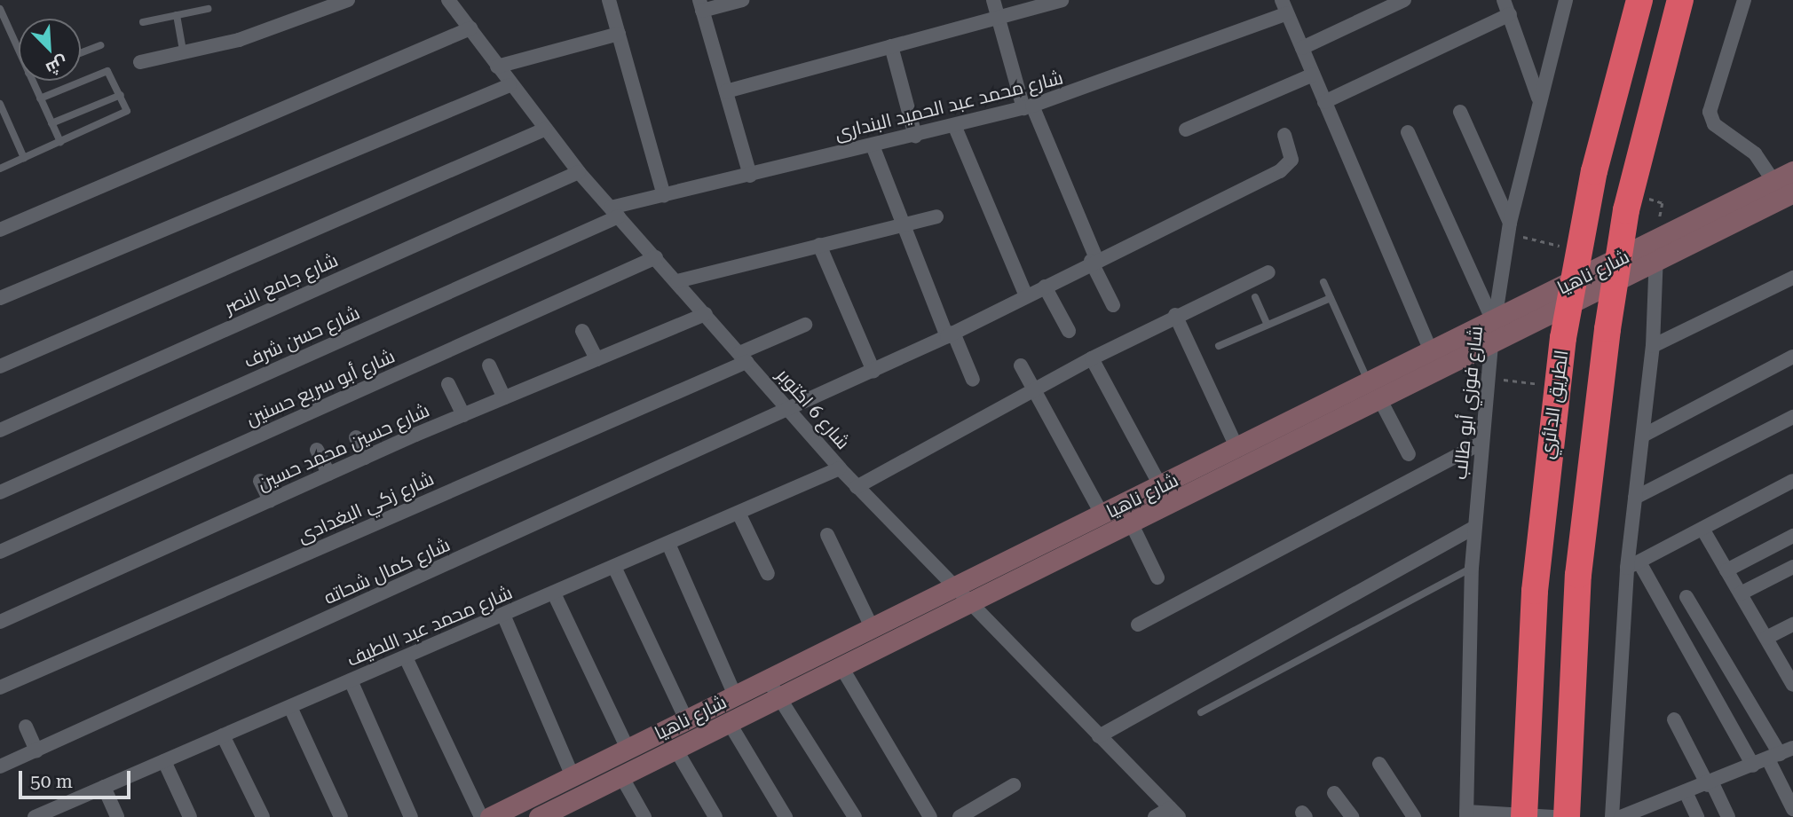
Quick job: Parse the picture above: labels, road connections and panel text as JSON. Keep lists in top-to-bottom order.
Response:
{
  "streets": {
    "highway": ["الطريق الدائري"],
    "main road": ["شارع ناهيا"],
    "street": [
      "شارع محمد عبد الحميد البندارى",
      "شارع جامع النصر",
      "شارع حسن شرف",
      "شارع أبو سريع حسنين",
      "شارع فوزي أبو طالب",
      "شارع 6 اكتوبر",
      "شارع حسين محمد حسين",
      "شارع زكي البغدادى",
      "شارع كمال شحاته",
      "شارع محمد عبد اللطيف"
    ]
  },
  "crossings": [
    ["شارع محمد عبد الحميد البندارى", "شارع حسن شرف"],
    ["شارع محمد عبد الحميد البندارى", "شارع 6 اكتوبر"],
    ["شارع ناهيا", "شارع فوزي أبو طالب"],
    ["شارع ناهيا", "شارع 6 اكتوبر"],
    ["شارع جامع النصر", "شارع 6 اكتوبر"],
    ["شارع حسن شرف", "شارع 6 اكتوبر"],
    ["شارع أبو سريع حسنين", "شارع 6 اكتوبر"],
    ["شارع 6 اكتوبر", "شارع حسين محمد حسين"],
    ["شارع 6 اكتوبر", "شارع زكي البغدادى"],
    ["شارع 6 اكتوبر", "شارع كمال شحاته"],
    ["شارع 6 اكتوبر", "شارع محمد عبد اللطيف"]
  ],
  "scale_bar": "50 m",
  "north": "bottom right"
}
